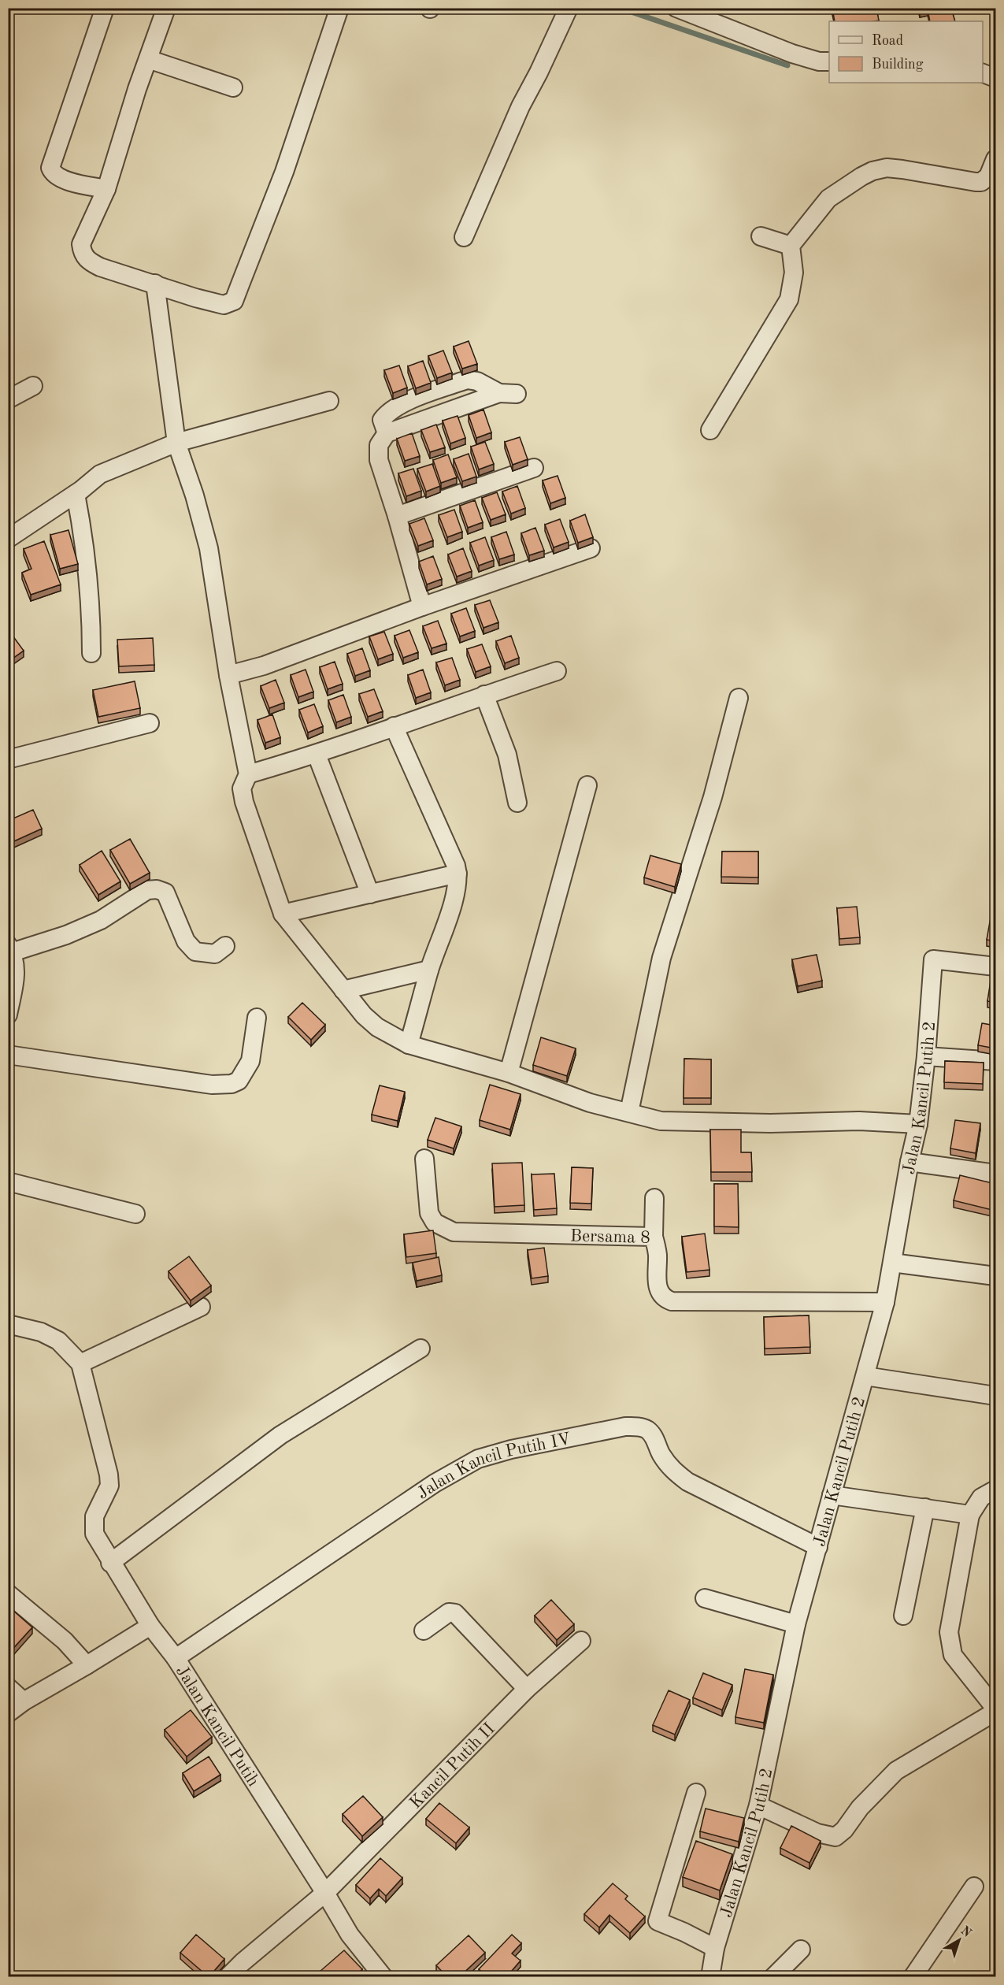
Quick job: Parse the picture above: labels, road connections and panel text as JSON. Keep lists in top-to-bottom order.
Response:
{
  "streets": {
    "street": [
      "Jalan Kancil Putih 2",
      "Bersama 8",
      "Jalan Kancil Putih IV",
      "Jalan Kancil Putih",
      "Kancil Putih II"
    ]
  },
  "crossings": [
    ["Jalan Kancil Putih 2", "Bersama 8"],
    ["Jalan Kancil Putih 2", "Jalan Kancil Putih IV"],
    ["Jalan Kancil Putih IV", "Jalan Kancil Putih"],
    ["Jalan Kancil Putih", "Kancil Putih II"]
  ],
  "legend": ["Road", "Building"],
  "north": "top right"
}
